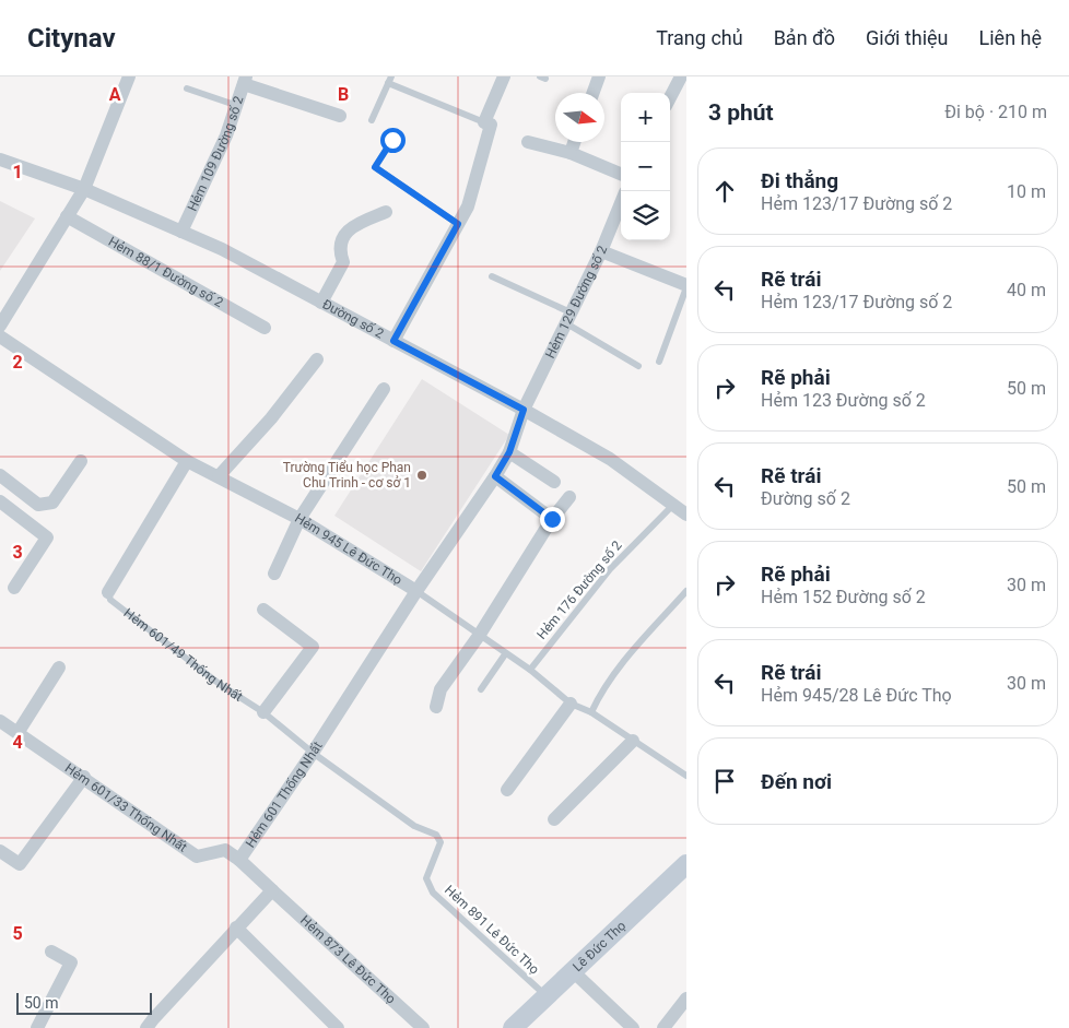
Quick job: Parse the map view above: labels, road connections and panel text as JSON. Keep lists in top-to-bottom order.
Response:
{
  "streets": {
    "main road": ["Lê Đức Thọ"],
    "street": [
      "Hẻm 109 Đường số 2",
      "Hẻm 88/1 Đường số 2",
      "Hẻm 129 Đường số 2",
      "Đường số 2",
      "Hẻm 945 Lê Đức Thọ",
      "Hẻm 601 Thống Nhất",
      "Hẻm 601/33 Thống Nhất",
      "Hẻm 873 Lê Đức Thọ"
    ],
    "lane": ["Hẻm 176 Đường số 2", "Hẻm 601/49 Thống Nhất", "Hẻm 891 Lê Đức Thọ"]
  },
  "crossings": [
    ["Hẻm 109 Đường số 2", "Đường số 2"],
    ["Hẻm 129 Đường số 2", "Đường số 2"],
    ["Hẻm 129 Đường số 2", "Hẻm 601 Thống Nhất"],
    ["Đường số 2", "Hẻm 176 Đường số 2"],
    ["Hẻm 945 Lê Đức Thọ", "Hẻm 176 Đường số 2"],
    ["Hẻm 945 Lê Đức Thọ", "Hẻm 601 Thống Nhất"],
    ["Hẻm 601/49 Thống Nhất", "Hẻm 601 Thống Nhất"],
    ["Hẻm 601/49 Thống Nhất", "Hẻm 891 Lê Đức Thọ"],
    ["Hẻm 601 Thống Nhất", "Hẻm 601/33 Thống Nhất"],
    ["Hẻm 601 Thống Nhất", "Hẻm 891 Lê Đức Thọ"],
    ["Hẻm 601 Thống Nhất", "Hẻm 873 Lê Đức Thọ"],
    ["Hẻm 891 Lê Đức Thọ", "Lê Đức Thọ"]
  ],
  "places": ["Trường Tiểu học Phan Chu Trinh - cơ sở 1"],
  "scale_bar": "50 m",
  "north": "right",
  "page": {
    "header": "Citynav",
    "nav": [
      "Trang chủ",
      "Bản đồ",
      "Giới thiệu",
      "Liên hệ"
    ],
    "heading": ["3 phút", "Đi bộ · 210 m"],
    "map_buttons": ["+", "−"],
    "list": [
      ["Đi thẳng", "Hẻm 123/17 Đường số 2", "10 m"],
      ["Rẽ trái", "Hẻm 123/17 Đường số 2", "40 m"],
      ["Rẽ phải", "Hẻm 123 Đường số 2", "50 m"],
      ["Rẽ trái", "Đường số 2", "50 m"],
      ["Rẽ phải", "Hẻm 152 Đường số 2", "30 m"],
      ["Rẽ trái", "Hẻm 945/28 Lê Đức Thọ", "30 m"],
      "Đến nơi"
    ],
    "scale": "50 m"
  },
  "grid": {
    "columns": ["A", "B"],
    "rows": [
      "1",
      "2",
      "3",
      "4",
      "5"
    ]
  }
}
